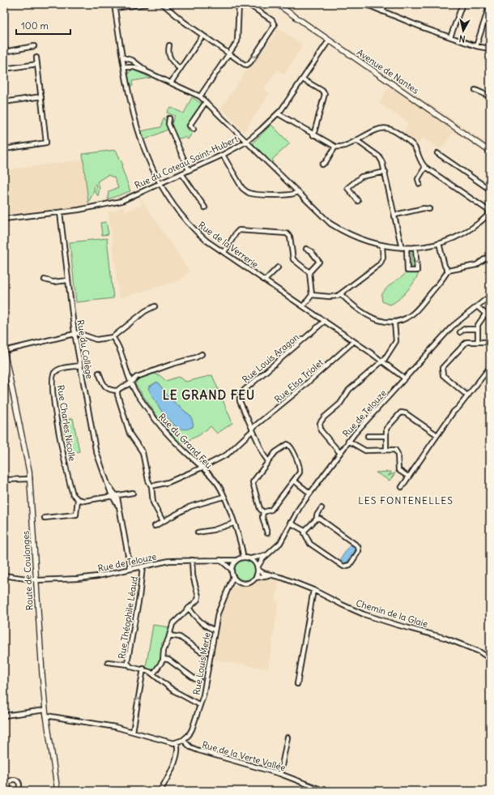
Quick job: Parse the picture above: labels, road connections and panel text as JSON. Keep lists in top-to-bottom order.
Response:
{
  "streets": {
    "main road": ["Avenue de Nantes", "Route de Coulonges"],
    "street": [
      "Rue du Coteau Saint-Hubert",
      "Rue de la Verrerie",
      "Rue du Collège",
      "Rue Louis Aragon",
      "Rue Elsa Triolet",
      "Rue de Telouze",
      "Rue Charles Nicolle",
      "Rue du Grand Feu",
      "Chemin de la Glaie",
      "Rue Théophile Léaud",
      "Rue Louis Merle",
      "Rue de la Verte Vallée"
    ]
  },
  "crossings": [
    ["Avenue de Nantes", "Rue du Coteau Saint-Hubert"],
    ["Rue du Coteau Saint-Hubert", "Rue de la Verrerie"],
    ["Rue du Coteau Saint-Hubert", "Rue du Collège"],
    ["Rue de la Verrerie", "Rue Louis Aragon"],
    ["Rue de la Verrerie", "Rue Elsa Triolet"],
    ["Rue de la Verrerie", "Rue de Telouze"],
    ["Rue du Collège", "Rue de Telouze"],
    ["Rue du Collège", "Rue Charles Nicolle"],
    ["Rue Louis Aragon", "Rue Elsa Triolet"],
    ["Rue Elsa Triolet", "Rue du Grand Feu"],
    ["Rue de Telouze", "Rue du Grand Feu"],
    ["Rue de Telouze", "Route de Coulonges"],
    ["Rue de Telouze", "Chemin de la Glaie"],
    ["Rue de Telouze", "Rue Théophile Léaud"],
    ["Rue de Telouze", "Rue Louis Merle"],
    ["Rue du Grand Feu", "Chemin de la Glaie"],
    ["Rue du Grand Feu", "Rue Louis Merle"],
    ["Chemin de la Glaie", "Rue Louis Merle"],
    ["Rue Théophile Léaud", "Rue Louis Merle"],
    ["Rue Louis Merle", "Rue de la Verte Vallée"]
  ],
  "districts": ["LE GRAND FEU", "LES FONTENELLES"],
  "scale_bar": "100 m",
  "north": "bottom"
}
